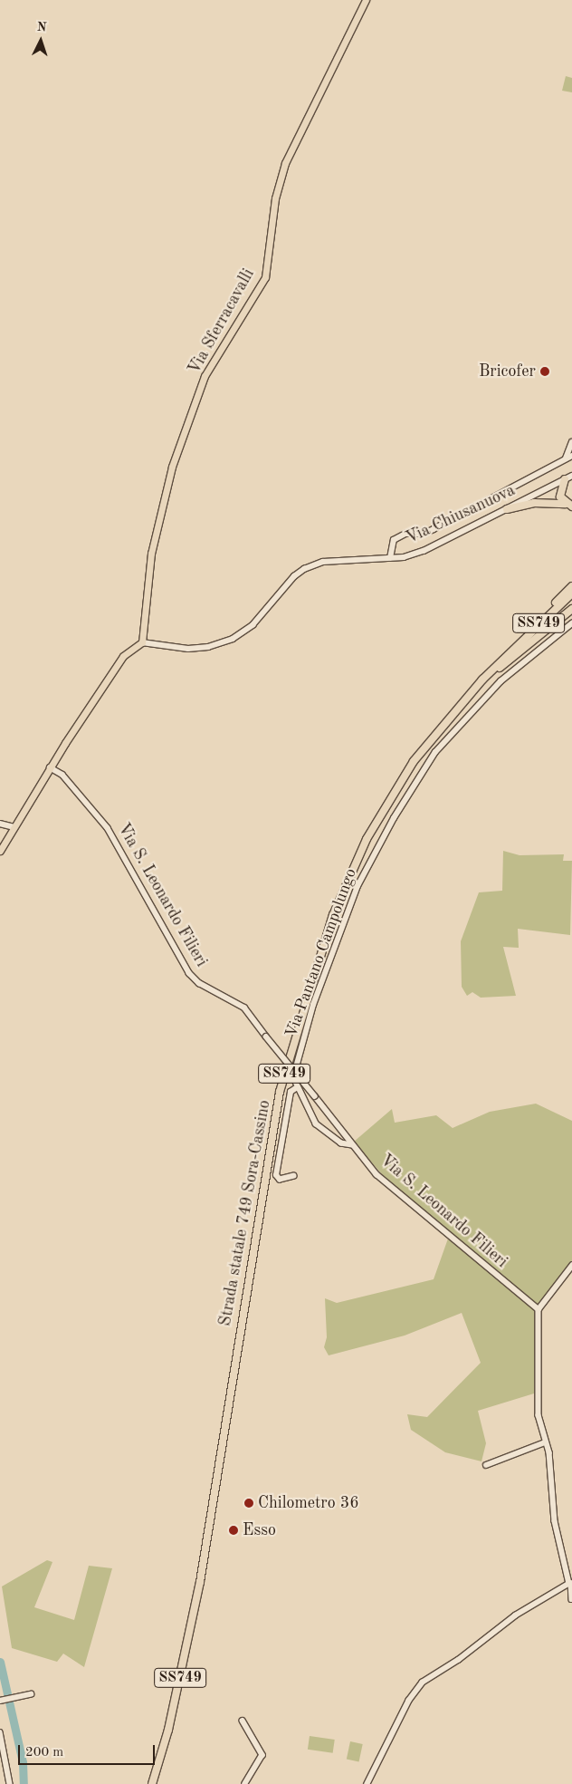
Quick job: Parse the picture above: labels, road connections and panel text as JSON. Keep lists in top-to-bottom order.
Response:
{
  "streets": {
    "highway": ["SS749", "Strada statale 749 Sora-Cassino"],
    "main road": ["Via Sferracavalli"],
    "street": ["Via Chiusanuova", "Via S. Leonardo Filieri", "Via Pantano Campolungo"]
  },
  "crossings": [
    ["Via Sferracavalli", "Via Chiusanuova"],
    ["Via S. Leonardo Filieri", "Via Pantano Campolungo"]
  ],
  "places": ["Bricofer", "Chilometro 36", "Esso"],
  "scale_bar": "200 m",
  "north": "top"
}
